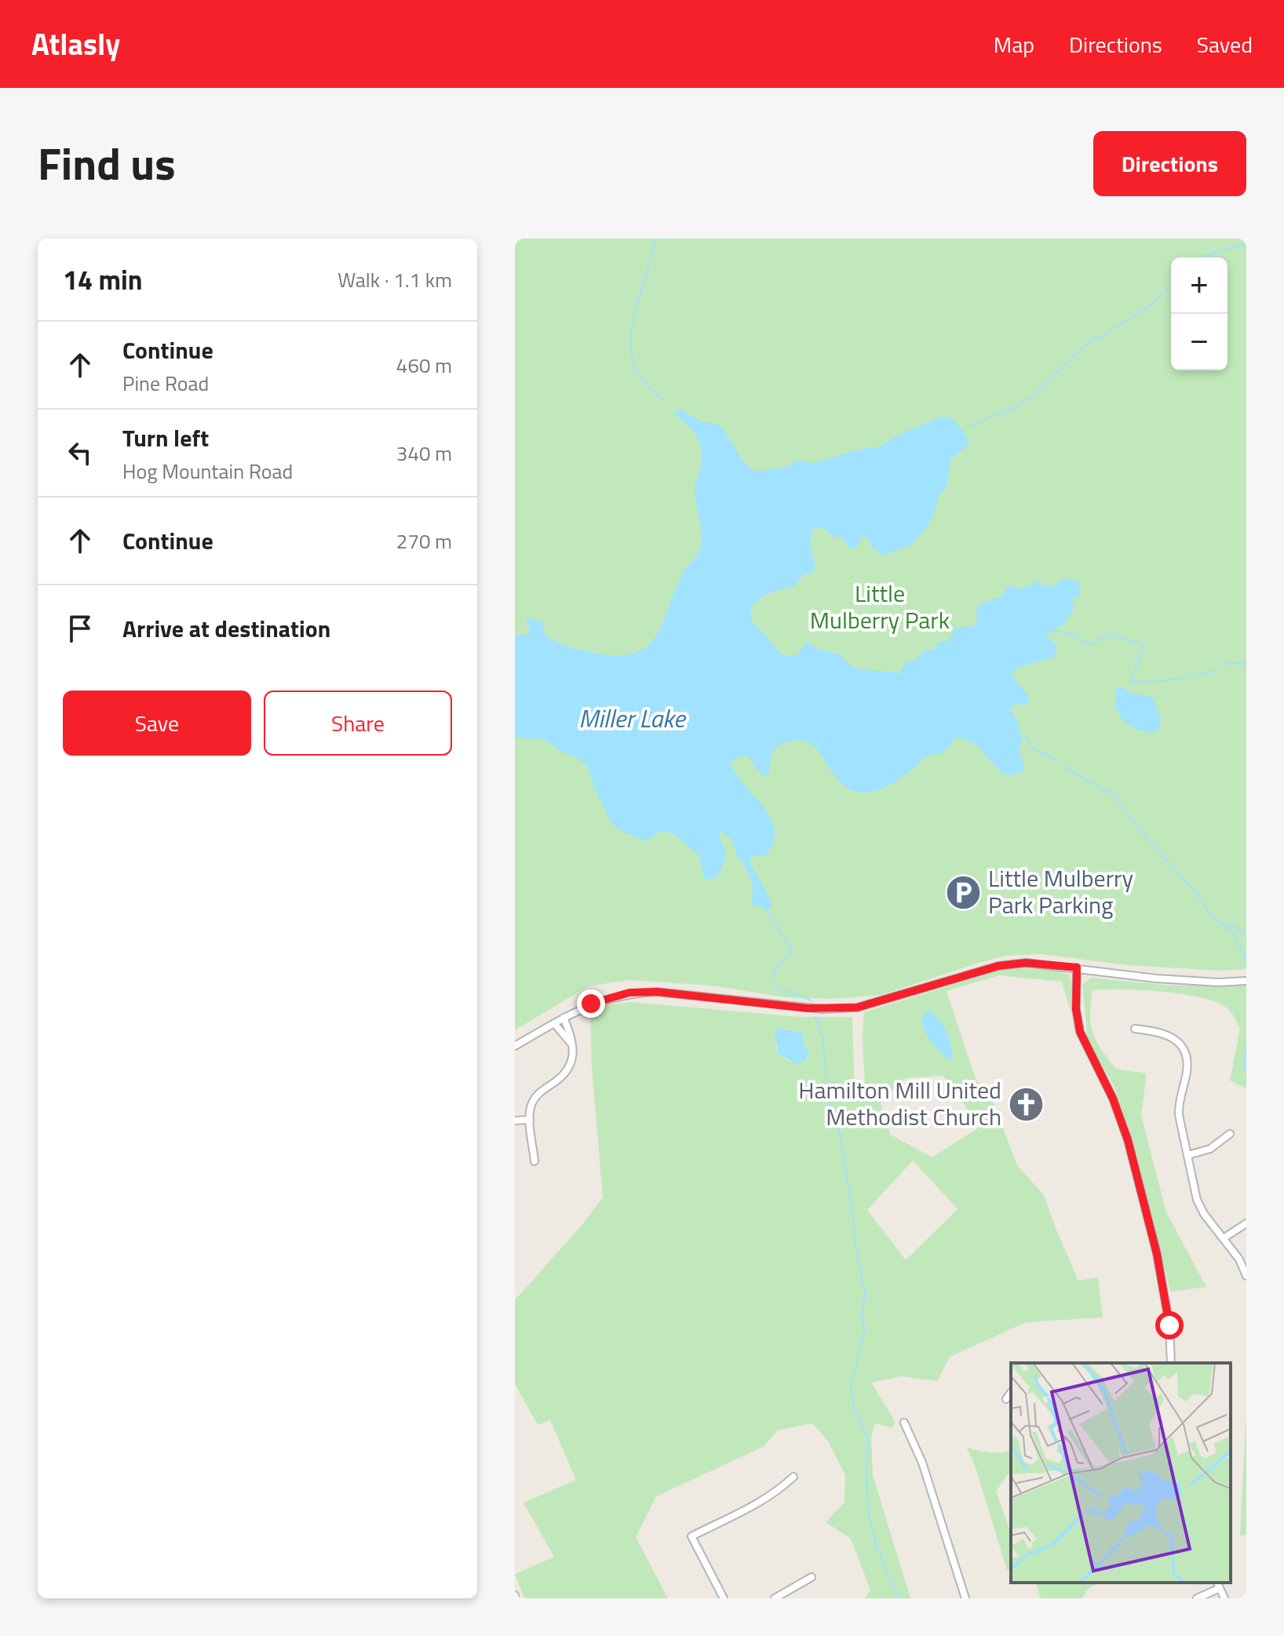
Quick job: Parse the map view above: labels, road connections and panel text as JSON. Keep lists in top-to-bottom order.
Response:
{
  "water": ["Miller Lake"],
  "parks": ["Little Mulberry Park"],
  "places": {
    "parking": ["Little Mulberry Park Parking"],
    "church": ["Hamilton Mill United Methodist Church"]
  },
  "page": {
    "header": "Atlasly",
    "nav": ["Map", "Directions", "Saved"],
    "title": "Find us",
    "buttons": [
      "Directions",
      ["Save", "Share"]
    ],
    "heading": ["14 min", "Walk · 1.1 km"],
    "map_buttons": ["+", "−"],
    "list": [
      ["Continue", "Pine Road", "460 m"],
      ["Turn left", "Hog Mountain Road", "340 m"],
      ["Continue", "270 m"],
      "Arrive at destination"
    ]
  }
}
